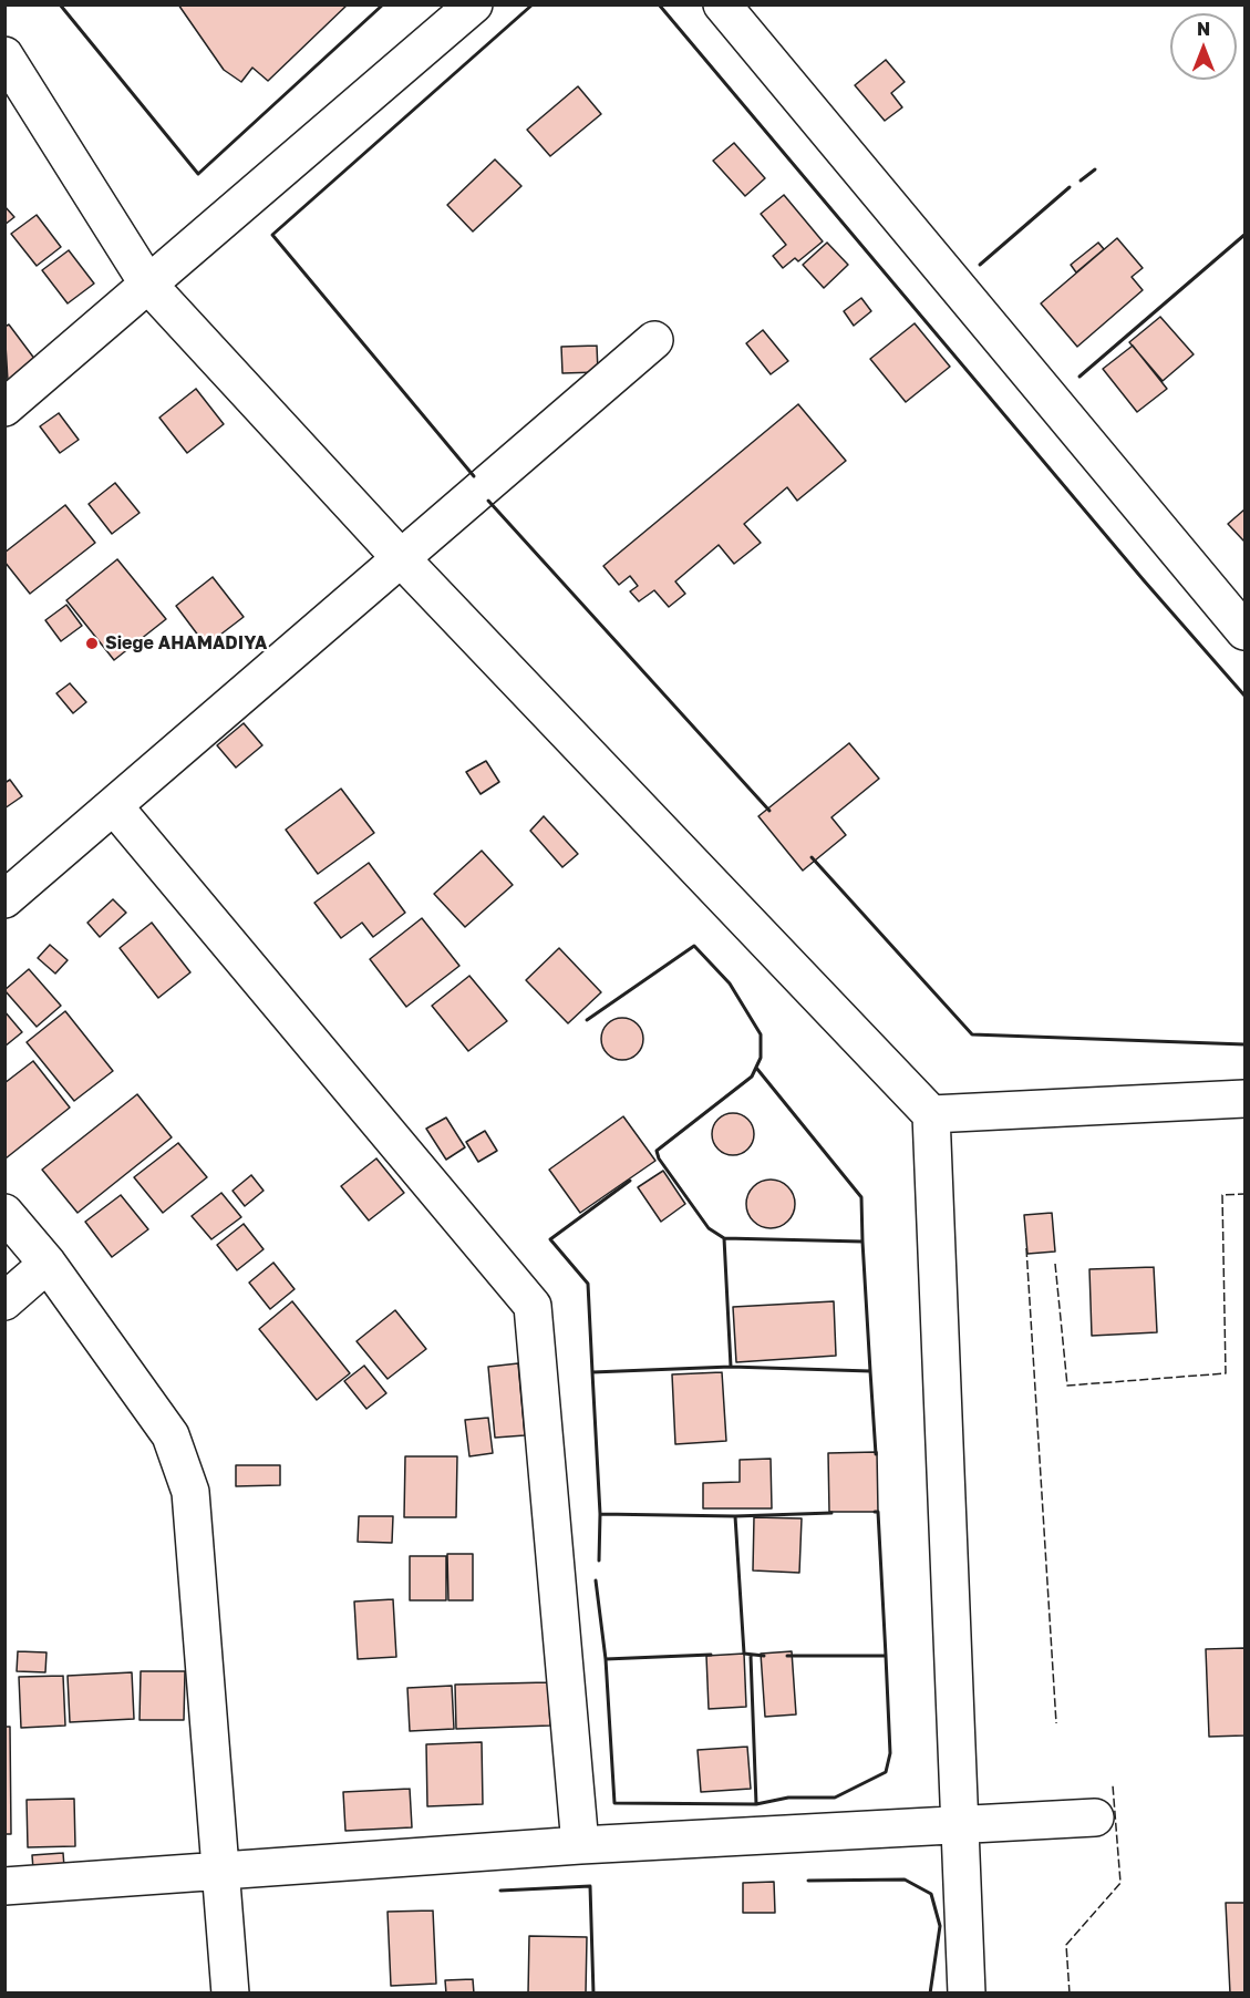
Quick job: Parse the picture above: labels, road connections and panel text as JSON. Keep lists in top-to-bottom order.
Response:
{
  "places": ["Siege AHAMADIYA"],
  "north": "top"
}
